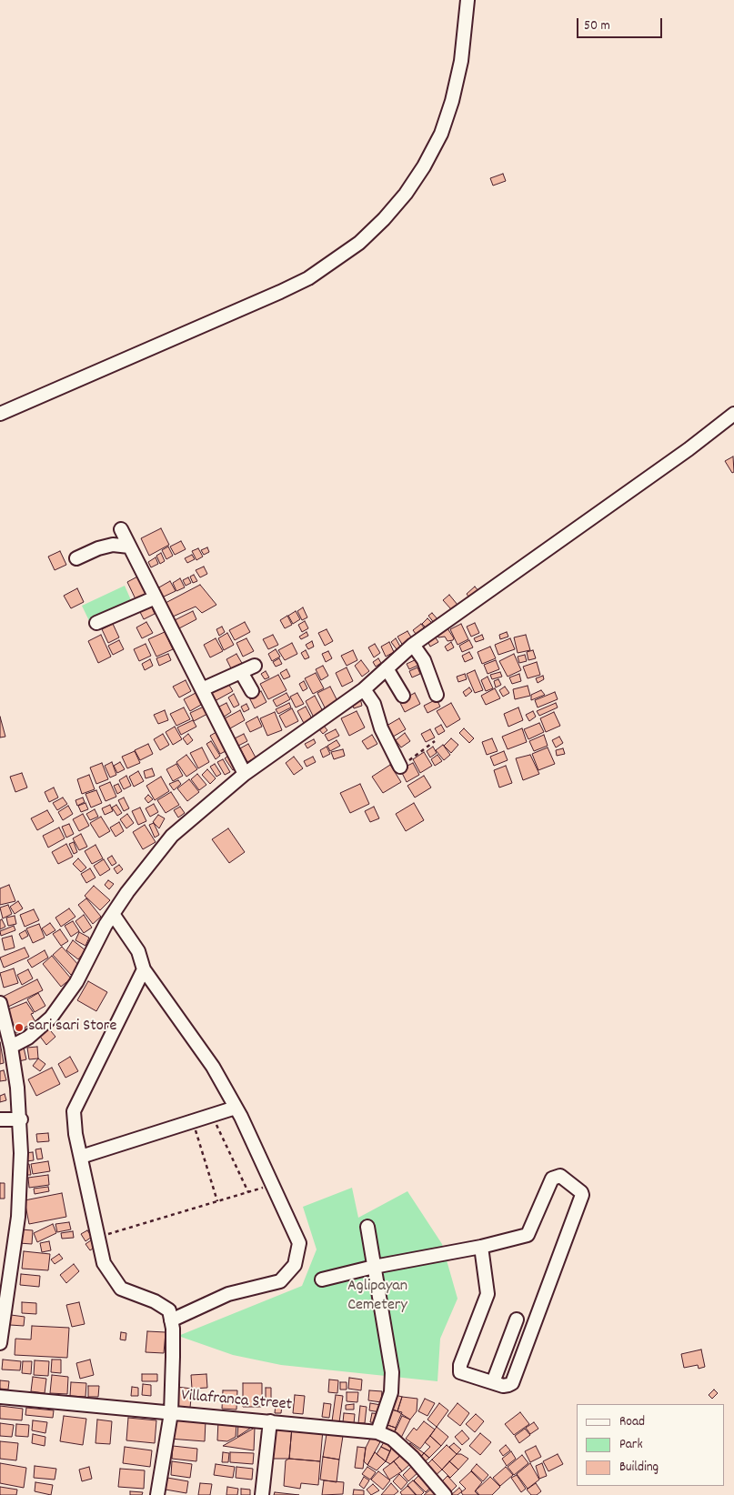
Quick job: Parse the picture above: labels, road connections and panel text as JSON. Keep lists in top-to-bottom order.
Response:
{
  "streets": {
    "street": ["Villafranca Street"]
  },
  "parks": ["Aglipayan Cemetery"],
  "places": ["sari sari Store"],
  "legend": ["Road", "Park", "Building"],
  "scale_bar": "50 m"
}
